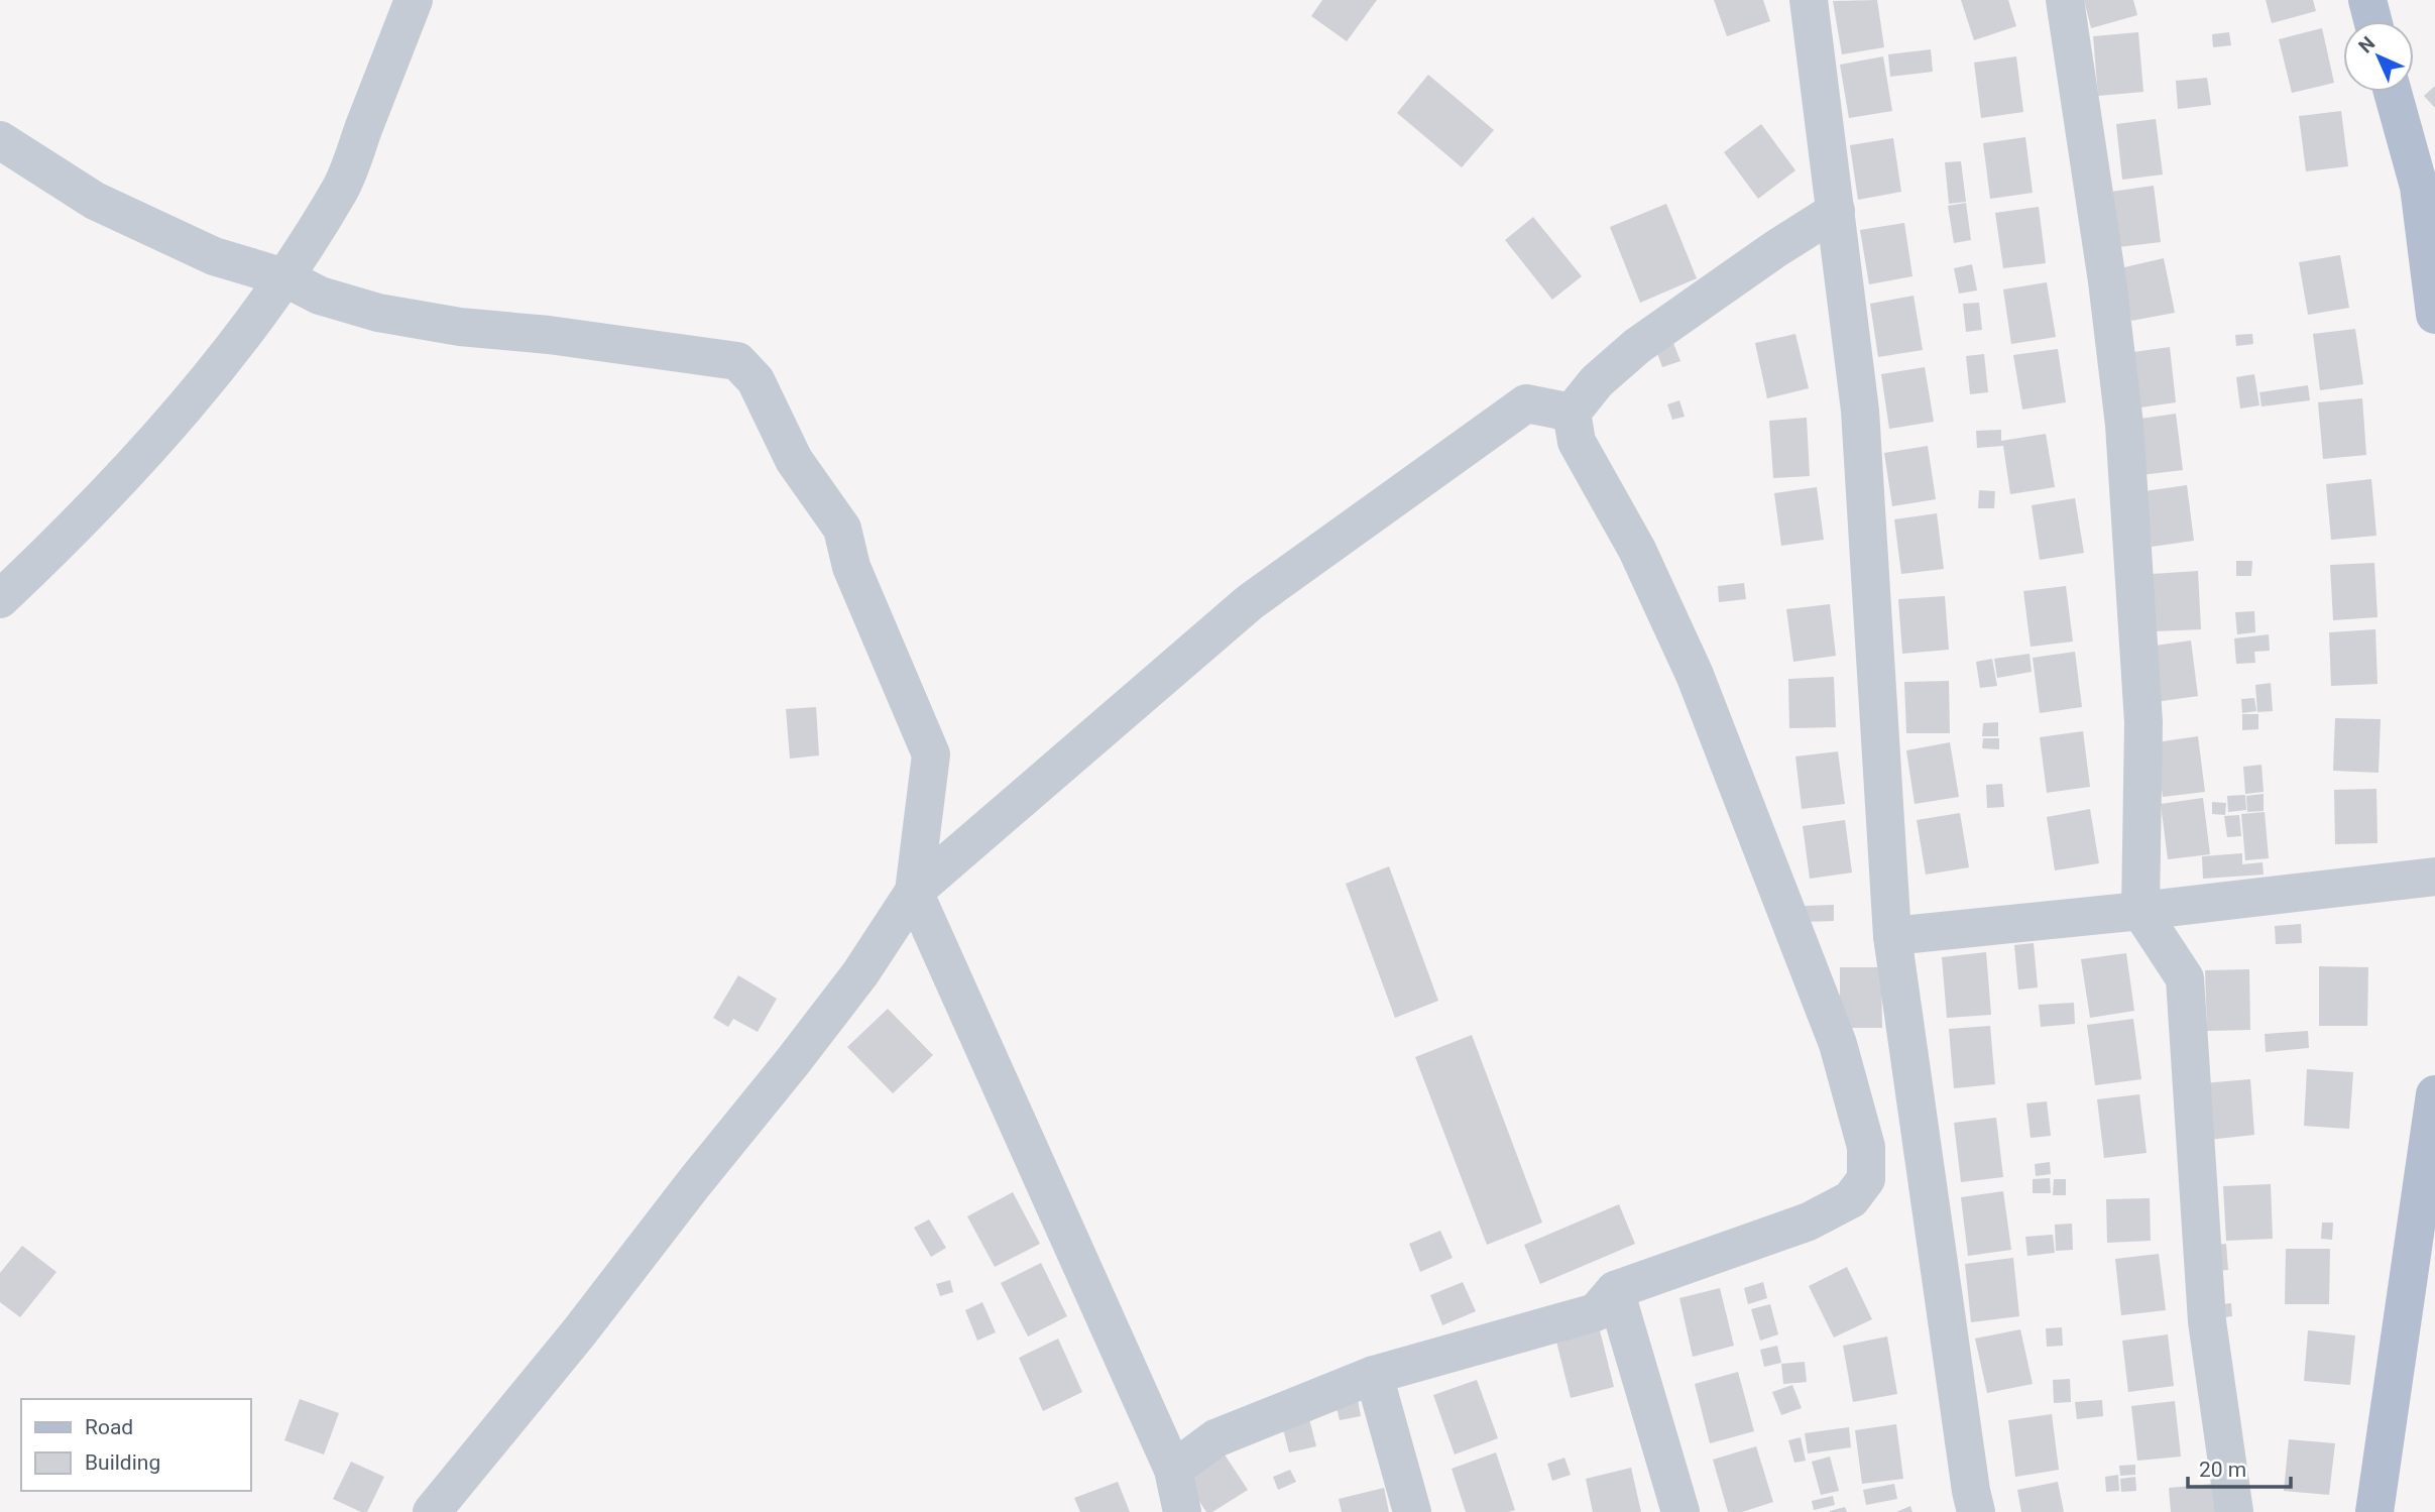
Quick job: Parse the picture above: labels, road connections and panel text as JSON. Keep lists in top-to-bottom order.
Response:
{
  "legend": ["Road", "Building"],
  "scale_bar": "20 m",
  "north": "top left"
}
